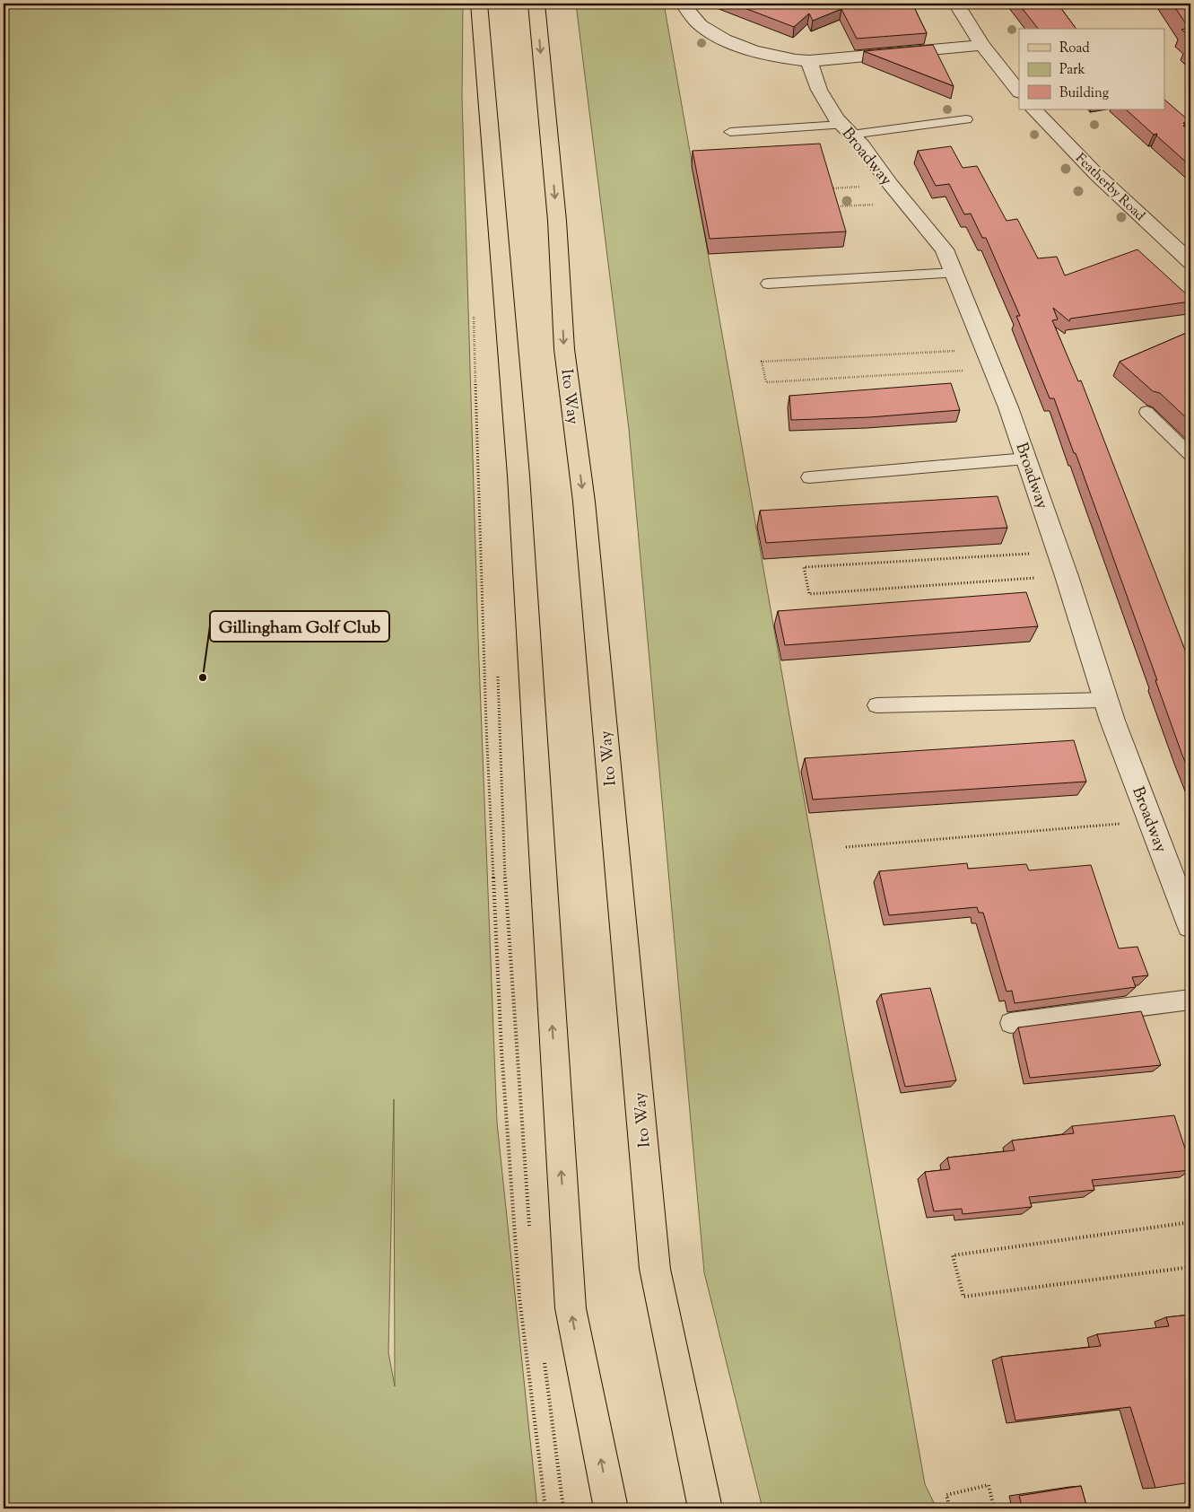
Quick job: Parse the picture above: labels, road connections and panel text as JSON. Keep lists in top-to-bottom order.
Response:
{
  "streets": {
    "main road": ["Ito Way"],
    "street": ["Broadway", "Featherby Road"]
  },
  "places": ["Gillingham Golf Club"],
  "legend": ["Road", "Park", "Building"]
}
